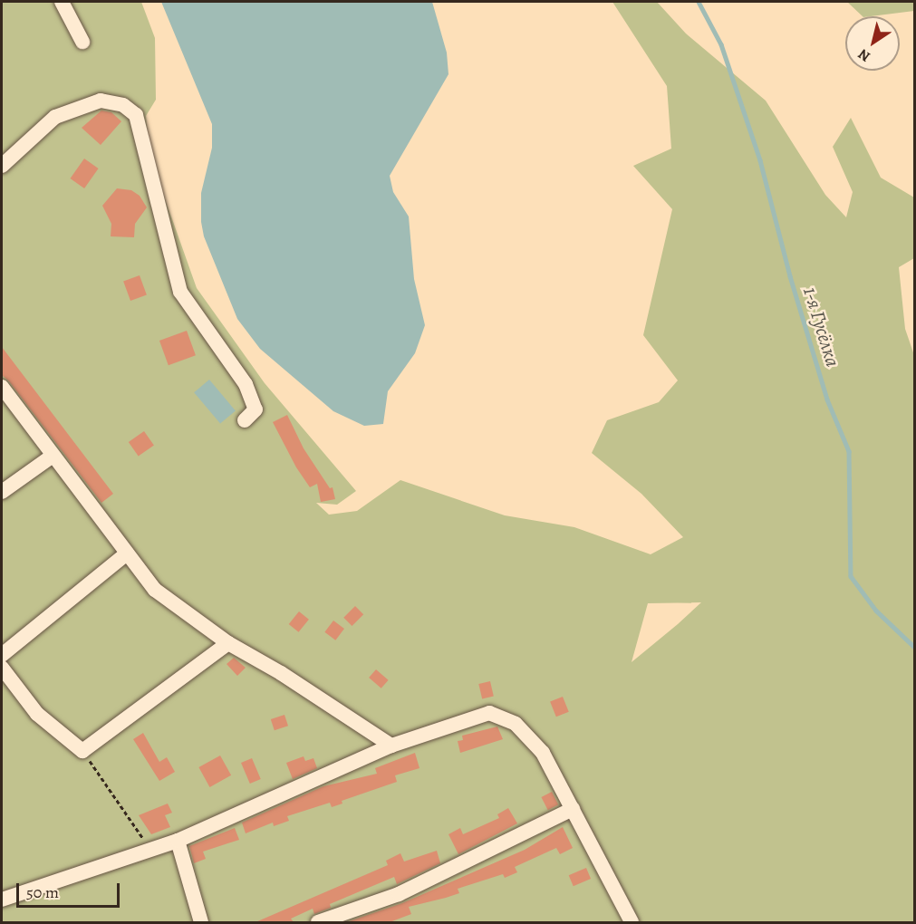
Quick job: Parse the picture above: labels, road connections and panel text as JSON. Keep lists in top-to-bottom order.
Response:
{
  "water": ["1-я Гусёлка"],
  "scale_bar": "50 m",
  "north": "bottom left"
}
